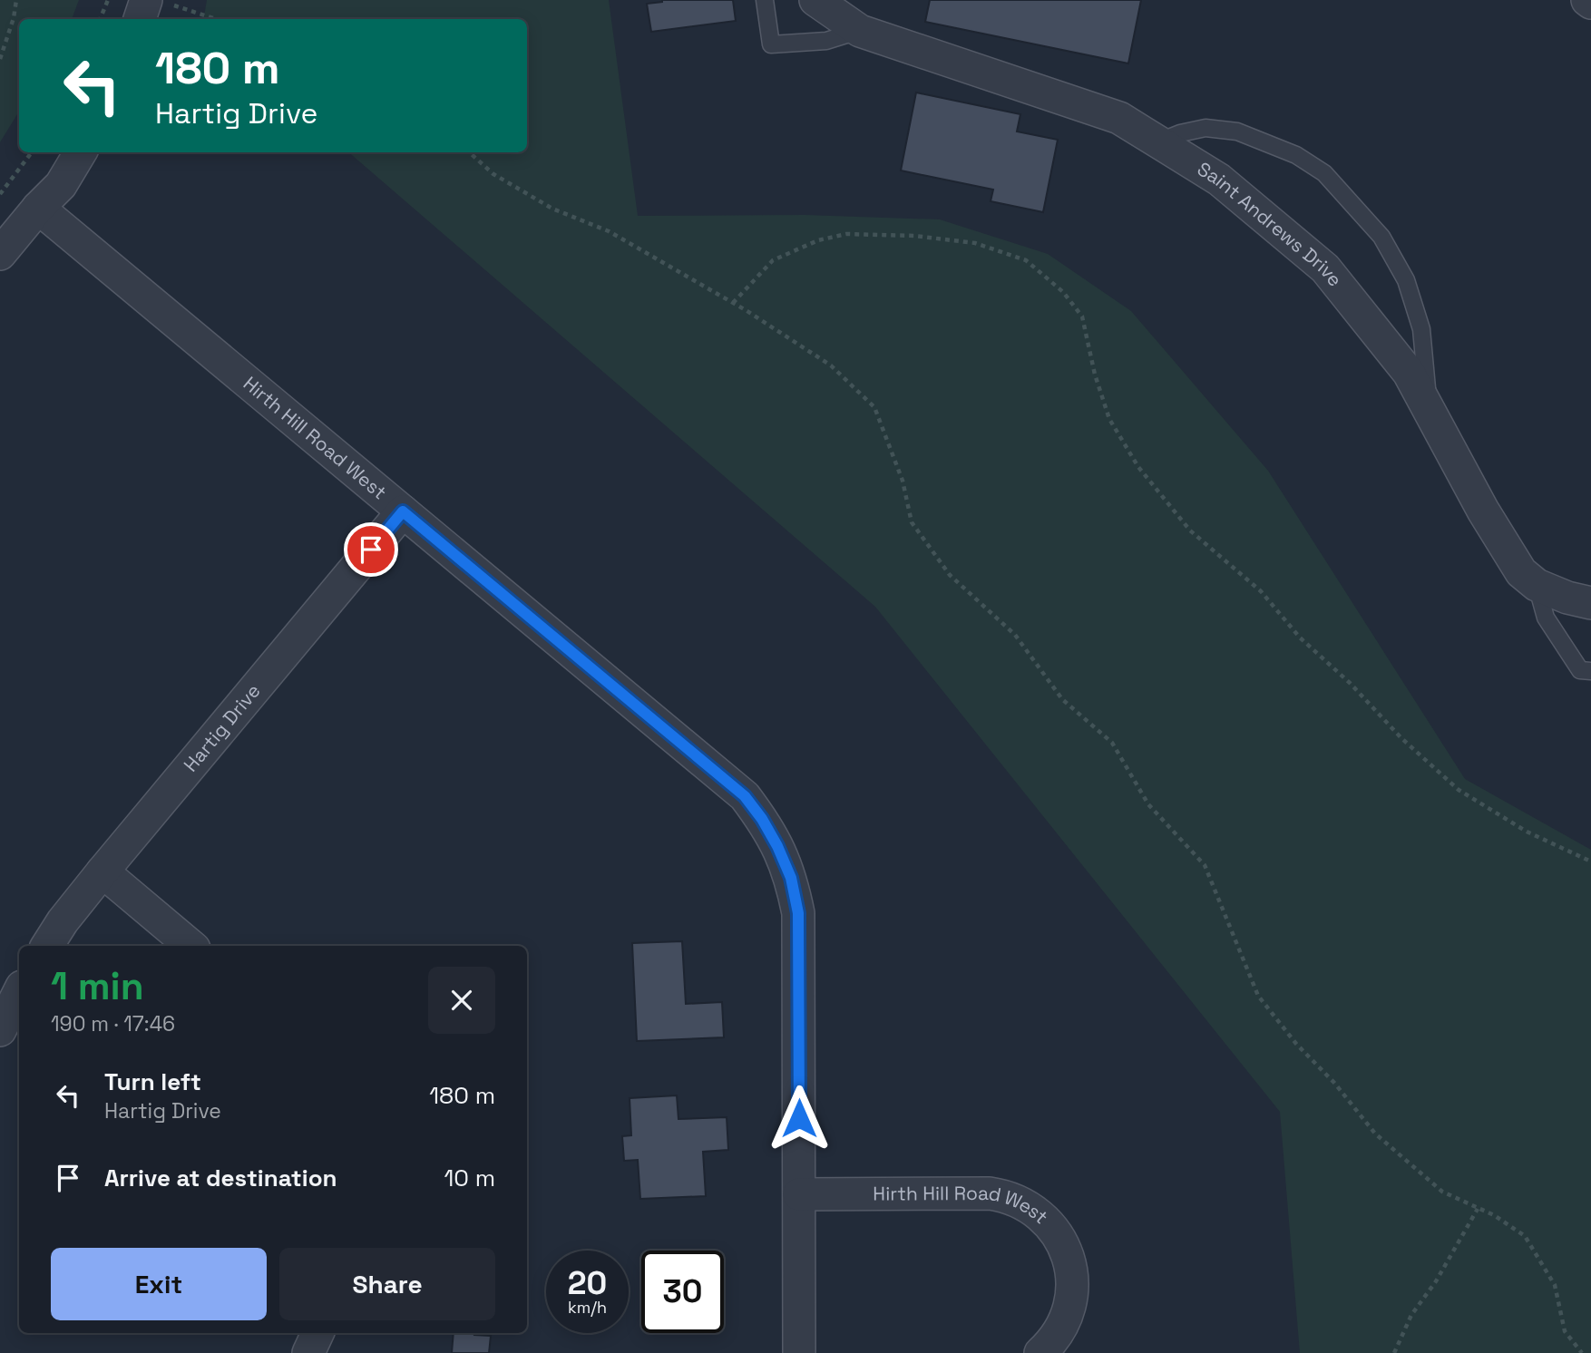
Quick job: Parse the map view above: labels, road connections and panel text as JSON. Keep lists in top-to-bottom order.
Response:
{
  "streets": {
    "street": ["Saint Andrews Drive", "Hirth Hill Road West", "Hartig Drive"]
  },
  "crossings": [
    ["Hirth Hill Road West", "Hartig Drive"]
  ],
  "page": {
    "turn": ["180 m", "Hartig Drive"],
    "heading": ["1 min", "190 m · 17:46"],
    "list": [
      {
        "name": "Turn left",
        "note": "Hartig Drive",
        "value": "180 m"
      },
      {
        "name": "Arrive at destination",
        "value": "10 m"
      }
    ],
    "buttons": ["Exit", "Share"],
    "speed": "20 km/h",
    "limit": "30"
  }
}
